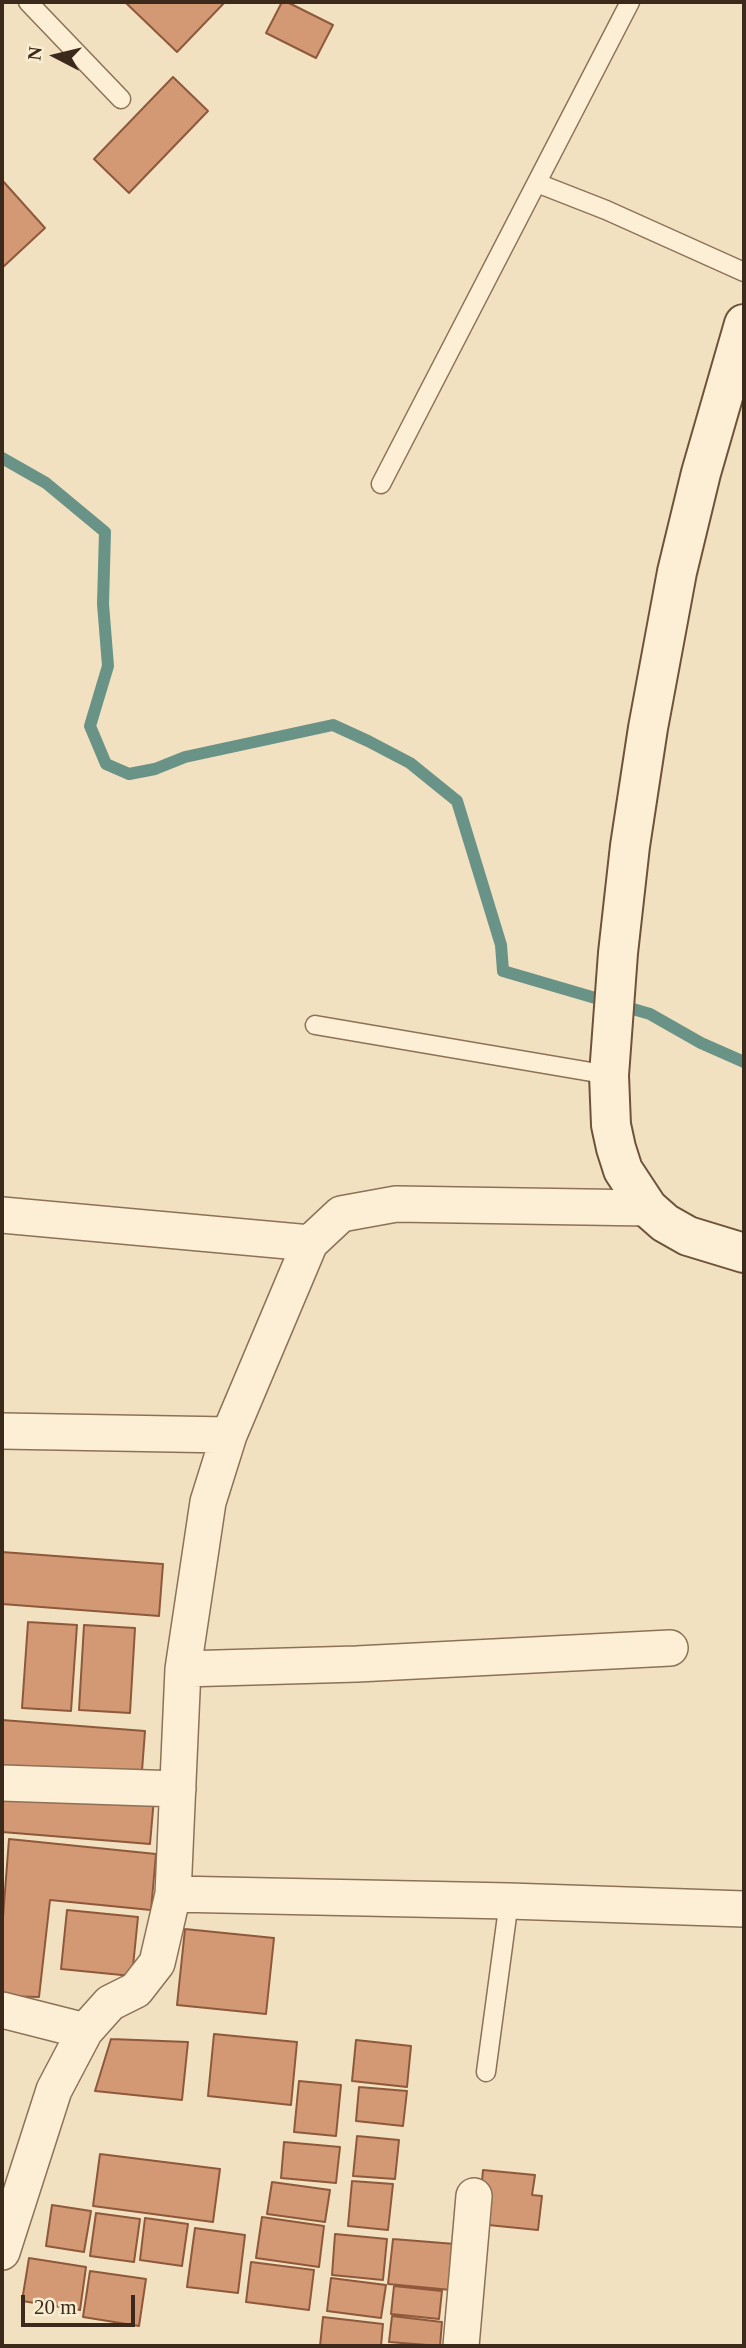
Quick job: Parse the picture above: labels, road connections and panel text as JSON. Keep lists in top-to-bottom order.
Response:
{
  "scale_bar": "20 m",
  "north": "left"
}
